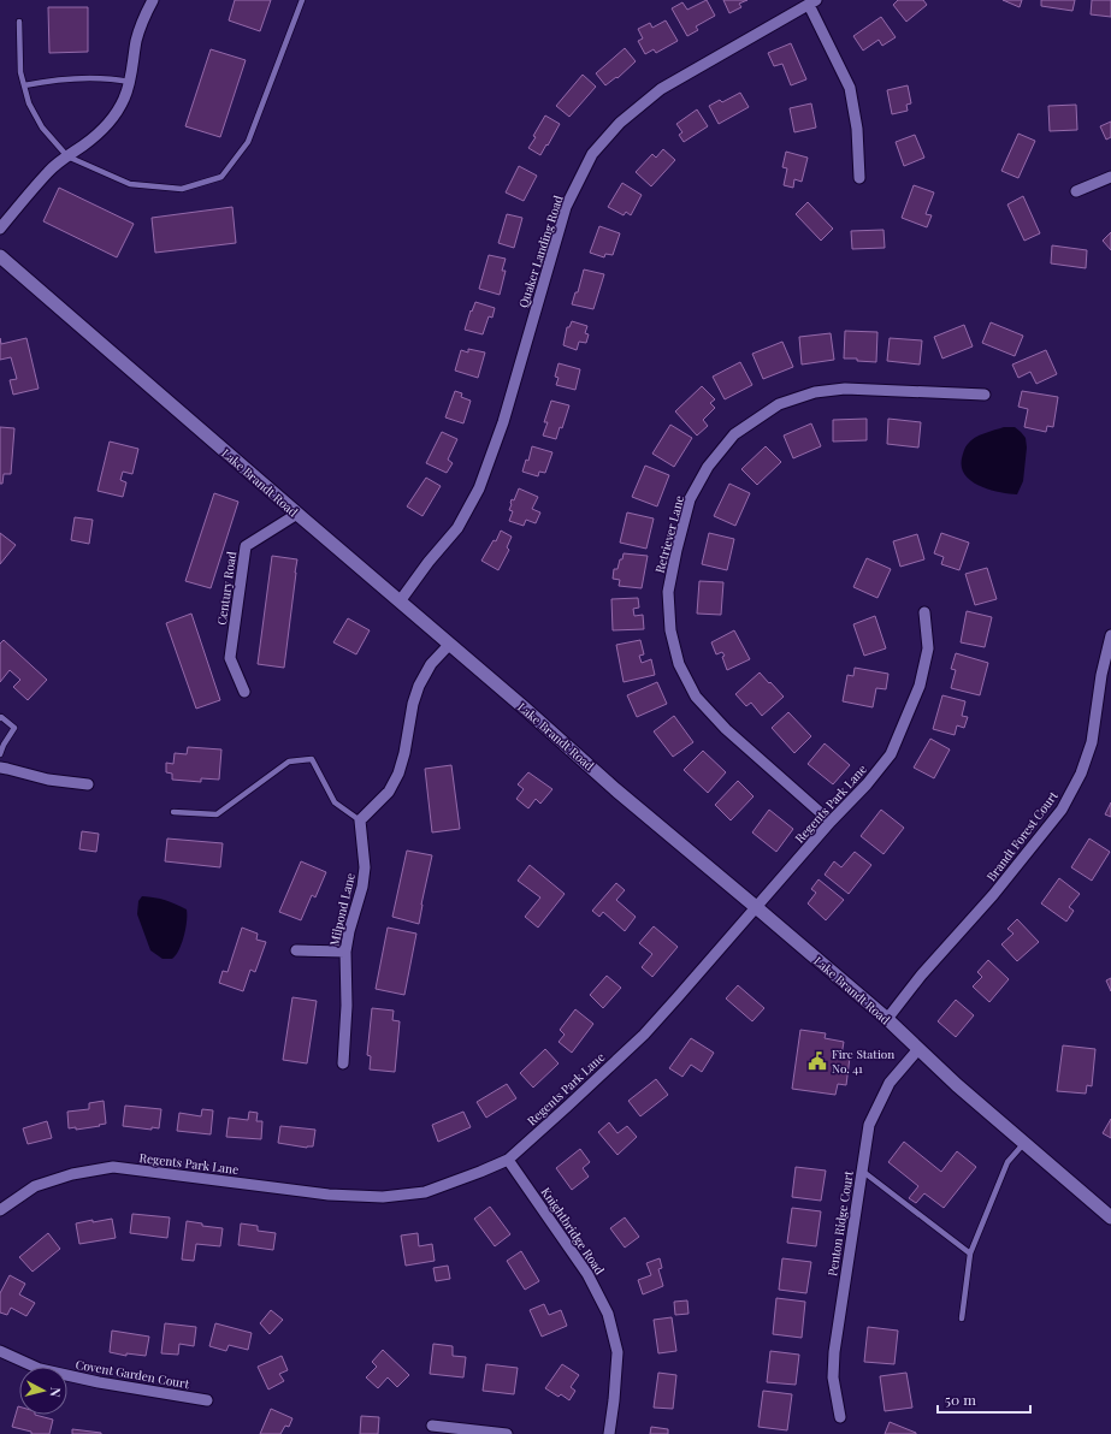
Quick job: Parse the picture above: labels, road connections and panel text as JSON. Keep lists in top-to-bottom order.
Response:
{
  "streets": {
    "street": [
      "Quaker Landing Road",
      "Lake Brandt Road",
      "Retriever Lane",
      "Century Road",
      "Regents Park Lane",
      "Brandt Forest Court",
      "Milpond Lane",
      "Penton Ridge Court",
      "Knightbridge Road",
      "Covent Garden Court"
    ]
  },
  "crossings": [
    ["Quaker Landing Road", "Lake Brandt Road"],
    ["Lake Brandt Road", "Century Road"],
    ["Lake Brandt Road", "Regents Park Lane"],
    ["Lake Brandt Road", "Brandt Forest Court"],
    ["Lake Brandt Road", "Penton Ridge Court"],
    ["Retriever Lane", "Regents Park Lane"],
    ["Regents Park Lane", "Knightbridge Road"]
  ],
  "places": {
    "public building": ["Fire Station No. 41"]
  },
  "scale_bar": "50 m",
  "north": "right"
}
